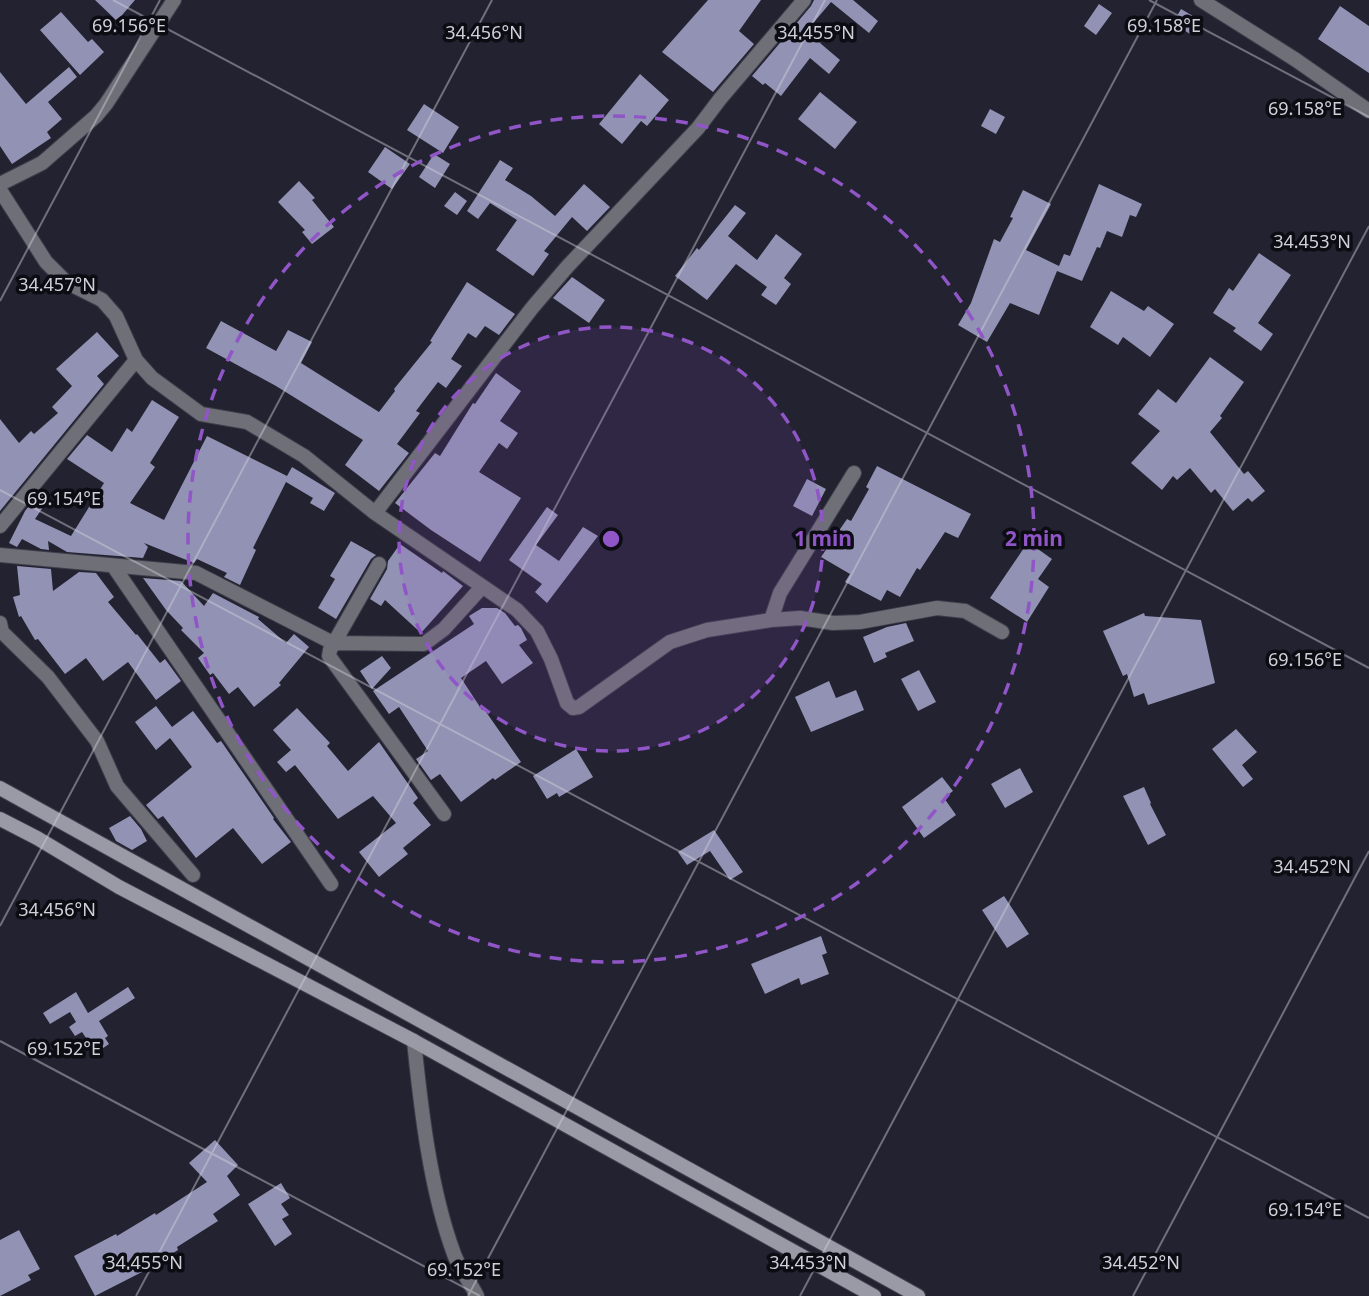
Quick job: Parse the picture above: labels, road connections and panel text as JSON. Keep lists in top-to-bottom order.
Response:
{
  "coordinates": [
    "69.158°E",
    "69.156°E",
    "34.456°N",
    "34.455°N",
    "34.453°N",
    "34.457°N",
    "69.154°E",
    "34.452°N",
    "69.152°E"
  ],
  "rings": ["1 min", "2 min"]
}
